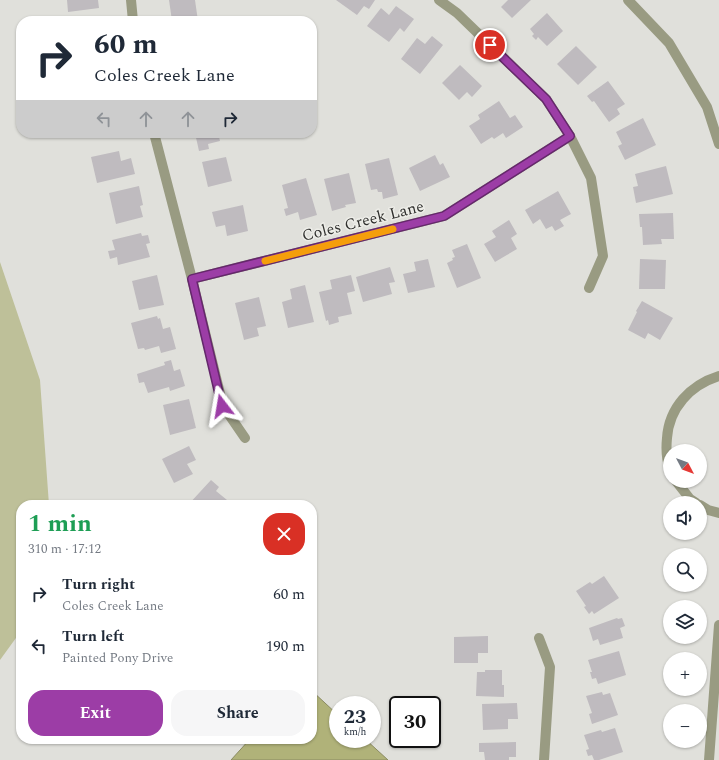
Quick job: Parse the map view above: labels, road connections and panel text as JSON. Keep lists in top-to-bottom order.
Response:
{
  "streets": {
    "street": ["Coles Creek Lane"]
  },
  "north": "bottom right",
  "page": {
    "turn": ["60 m", "Coles Creek Lane"],
    "map_buttons": ["+", "−"],
    "heading": ["1 min", "310 m · 17:12"],
    "list": [
      {
        "name": "Turn right",
        "note": "Coles Creek Lane",
        "value": "60 m"
      },
      {
        "name": "Turn left",
        "note": "Painted Pony Drive",
        "value": "190 m"
      }
    ],
    "buttons": ["Exit", "Share"],
    "speed": "23 km/h",
    "limit": "30"
  }
}
